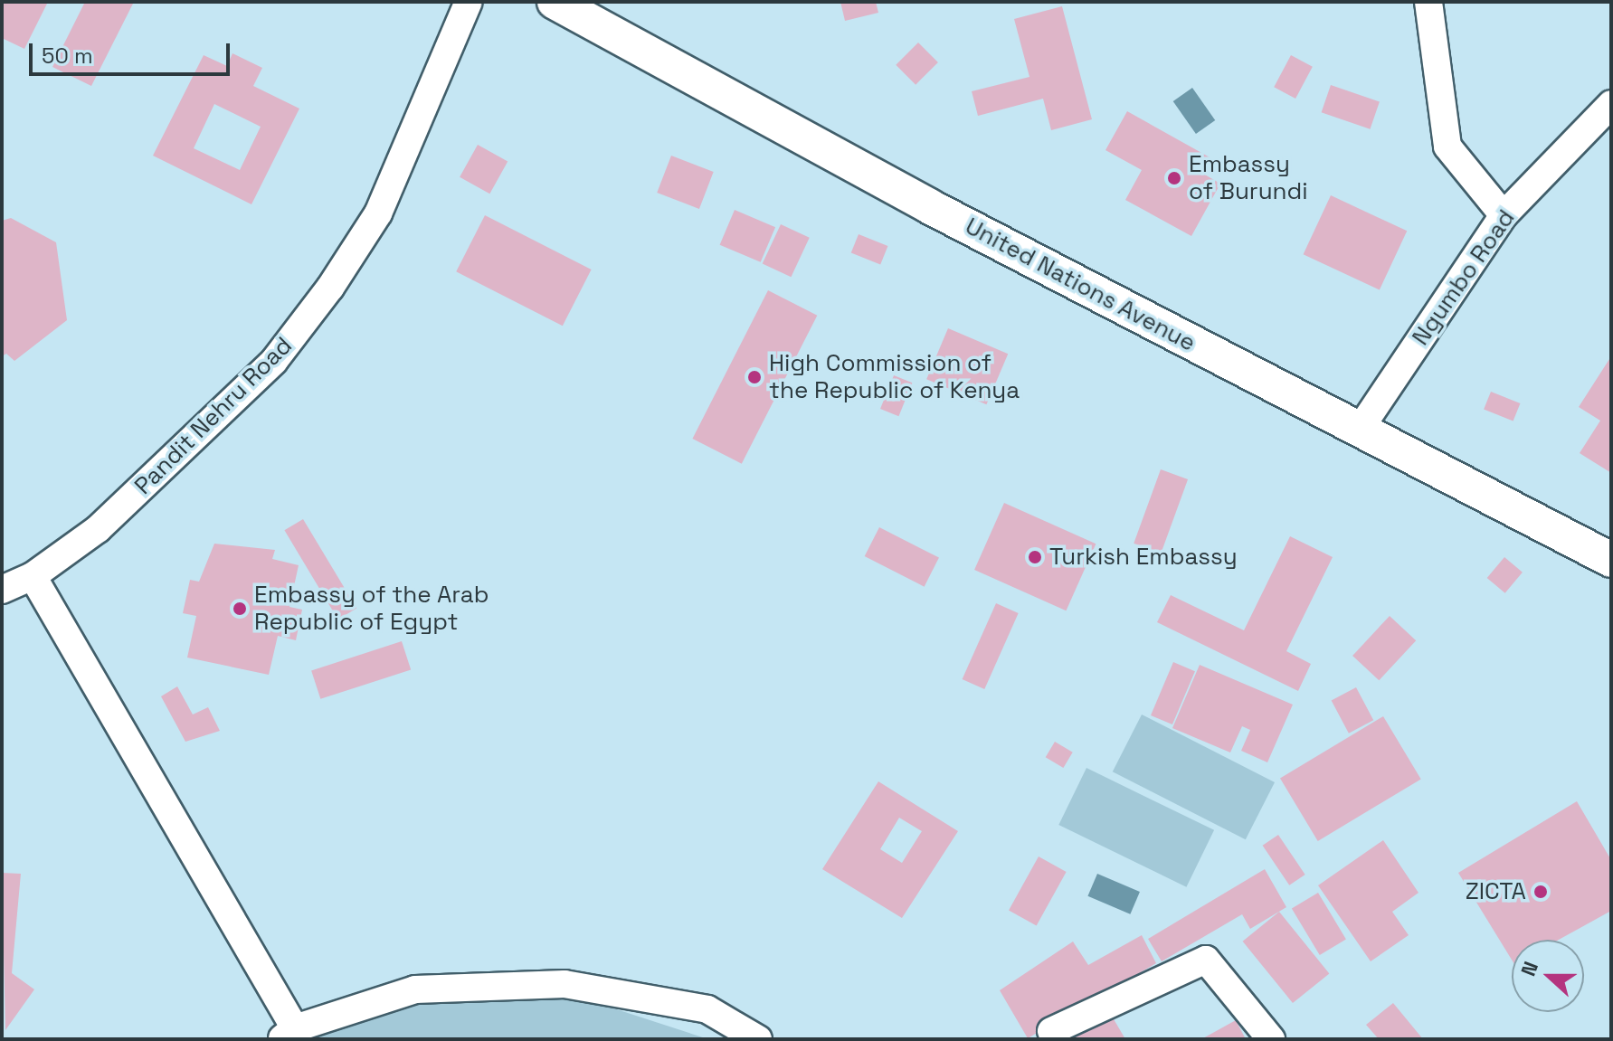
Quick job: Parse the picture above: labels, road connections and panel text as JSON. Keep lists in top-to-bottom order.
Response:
{
  "streets": {
    "main road": ["United Nations Avenue"],
    "street": ["Ngumbo Road", "Pandit Nehru Road"]
  },
  "crossings": [
    ["Ngumbo Road", "United Nations Avenue"]
  ],
  "places": [
    "Embassy of Burundi",
    "High Commission of the Republic of Kenya",
    "Turkish Embassy",
    "Embassy of the Arab Republic of Egypt",
    "ZICTA"
  ],
  "scale_bar": "50 m",
  "north": "left"
}
